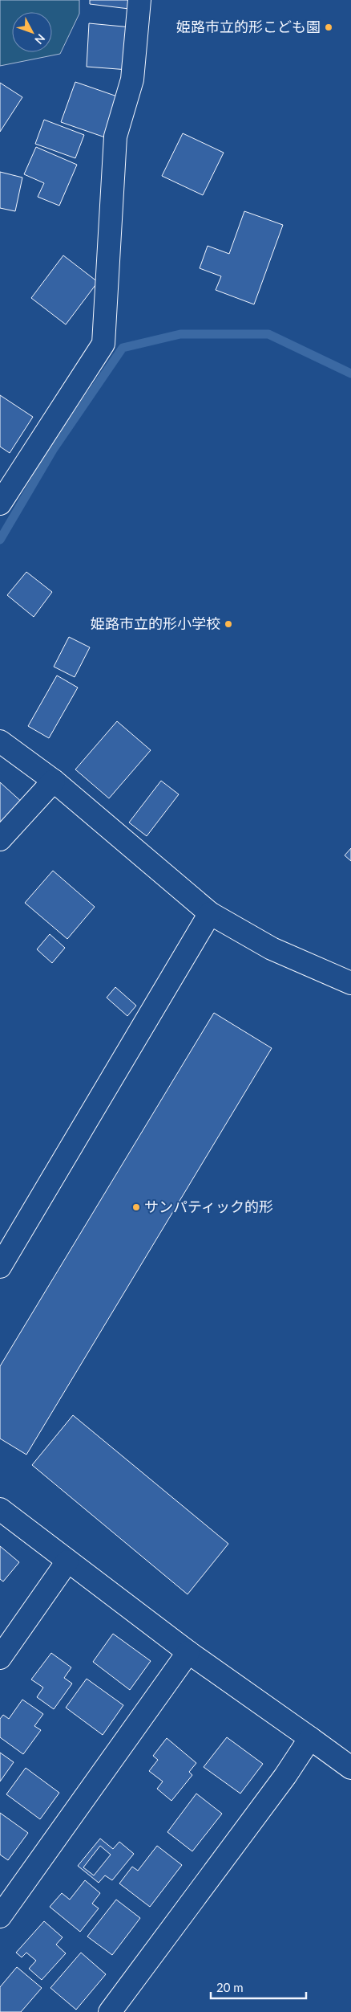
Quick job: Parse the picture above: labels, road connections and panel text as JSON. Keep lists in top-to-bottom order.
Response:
{
  "places": ["姫路市立的形こども園", "姫路市立的形小学校", "サンパティック的形"],
  "scale_bar": "20 m",
  "north": "bottom right"
}
